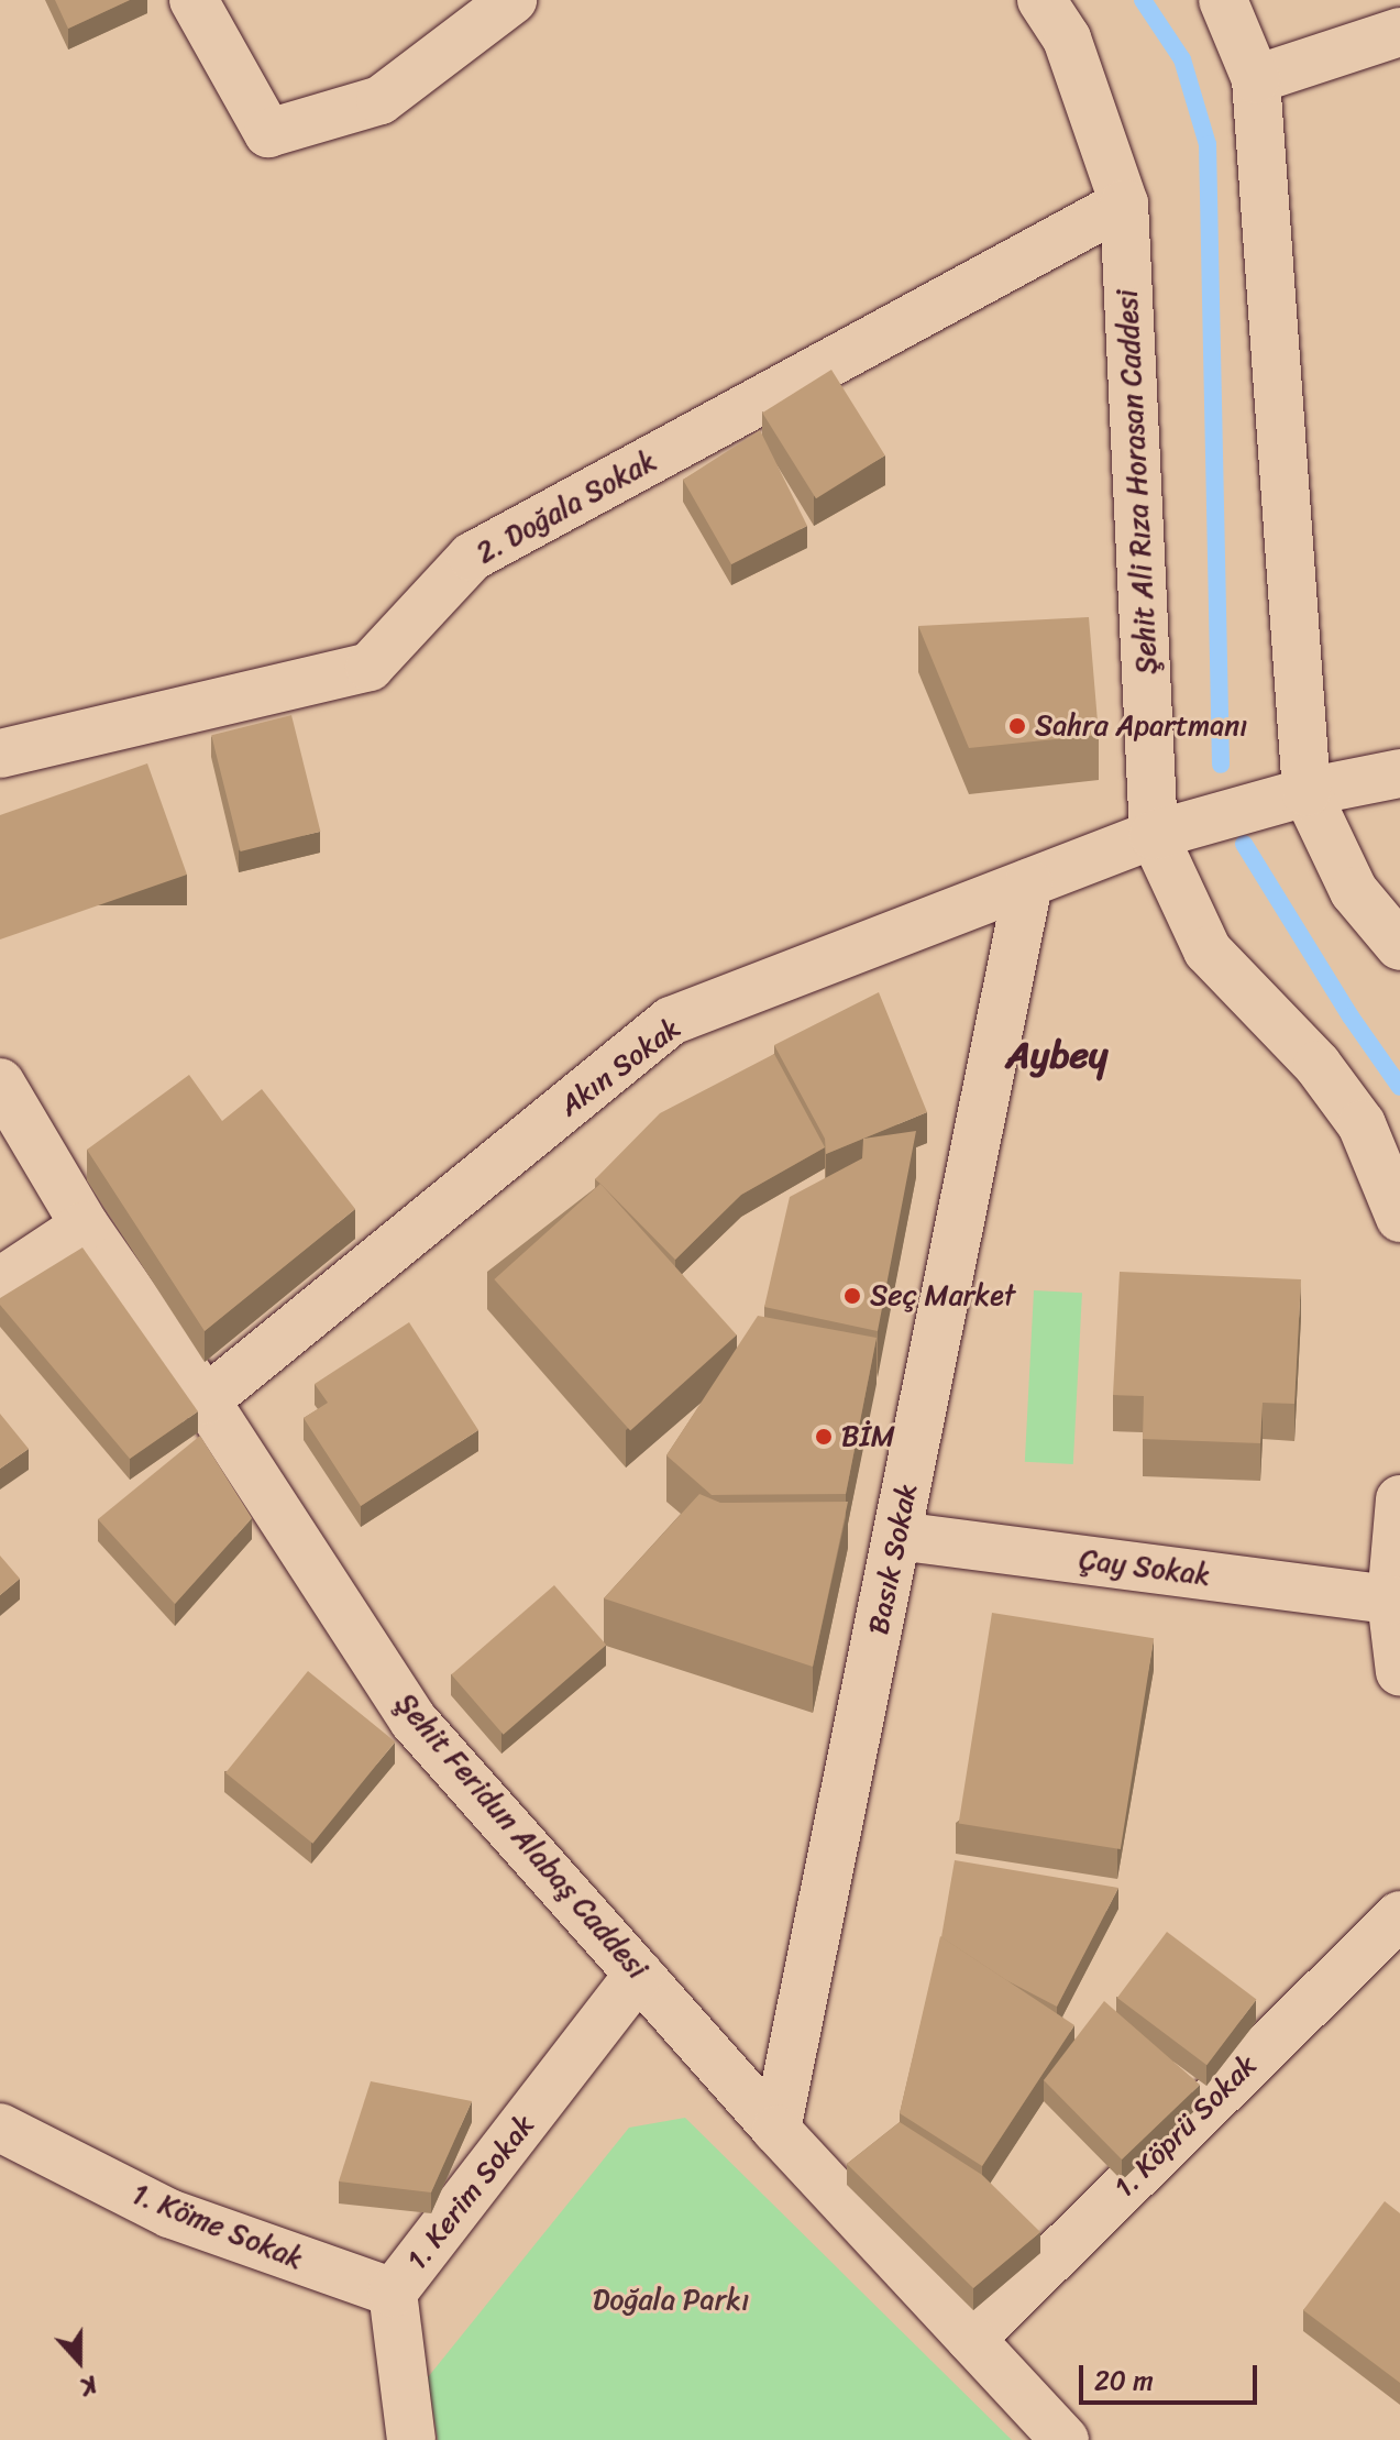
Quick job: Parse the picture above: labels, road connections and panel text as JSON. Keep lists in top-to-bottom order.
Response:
{
  "streets": {
    "street": [
      "Şehit Ali Rıza Horasan Caddesi",
      "2. Doğala Sokak",
      "Akın Sokak",
      "Basık Sokak",
      "Çay Sokak",
      "Şehit Feridun Alabaş Caddesi",
      "1. Köprü Sokak",
      "1. Kerim Sokak",
      "1. Köme Sokak"
    ]
  },
  "crossings": [
    ["Şehit Ali Rıza Horasan Caddesi", "2. Doğala Sokak"],
    ["Şehit Ali Rıza Horasan Caddesi", "Akın Sokak"],
    ["Akın Sokak", "Basık Sokak"],
    ["Akın Sokak", "Şehit Feridun Alabaş Caddesi"],
    ["Basık Sokak", "Çay Sokak"],
    ["Basık Sokak", "Şehit Feridun Alabaş Caddesi"],
    ["Şehit Feridun Alabaş Caddesi", "1. Köprü Sokak"],
    ["Şehit Feridun Alabaş Caddesi", "1. Kerim Sokak"],
    ["1. Kerim Sokak", "1. Köme Sokak"]
  ],
  "districts": ["Aybey"],
  "parks": ["Doğala Parkı"],
  "places": ["Sahra Apartmanı", "Seç Market", "BİM"],
  "scale_bar": "20 m",
  "north": "bottom"
}
